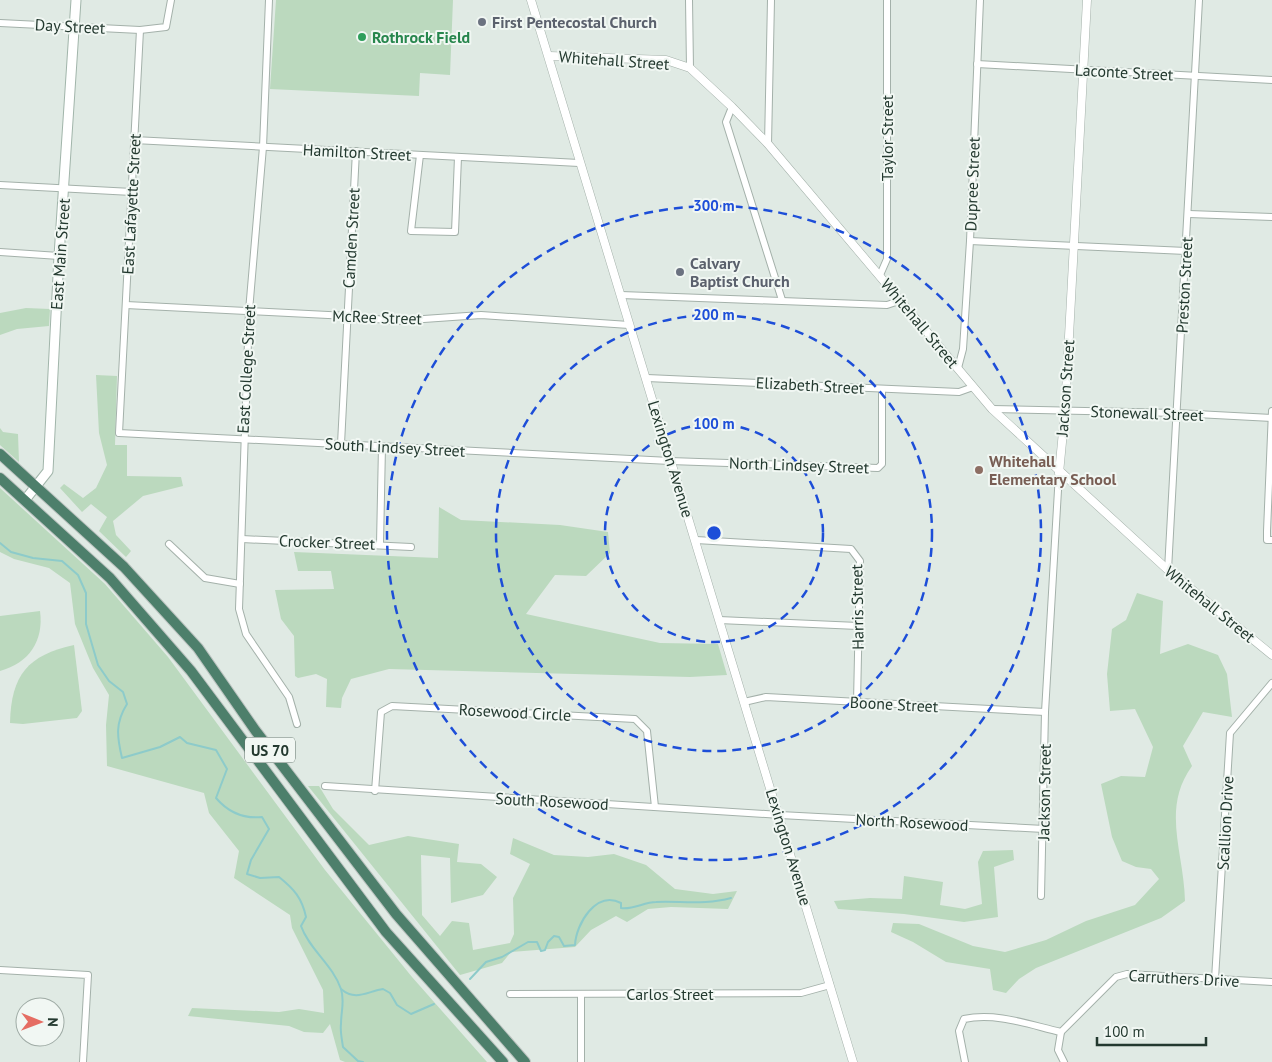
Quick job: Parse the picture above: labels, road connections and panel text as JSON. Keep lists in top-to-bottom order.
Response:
{
  "streets": {
    "highway": ["US 70"],
    "main road": ["East Main Street"],
    "street": [
      "Day Street",
      "Whitehall Street",
      "Laconte Street",
      "Taylor Street",
      "Hamilton Street",
      "Dupree Street",
      "East Lafayette Street",
      "Camden Street",
      "Preston Street",
      "McRee Street",
      "East College Street",
      "Elizabeth Street",
      "Jackson Street",
      "Stonewall Street",
      "South Lindsey Street",
      "Lexington Avenue",
      "North Lindsey Street",
      "Crocker Street",
      "Harris Street",
      "Boone Street",
      "Rosewood Circle",
      "South Rosewood",
      "North Rosewood",
      "Scallion Drive",
      "Carruthers Drive",
      "Carlos Street"
    ]
  },
  "crossings": [
    ["Day Street", "East Lafayette Street"],
    ["Day Street", "East Main Street"],
    ["Whitehall Street", "Taylor Street"],
    ["Whitehall Street", "Dupree Street"],
    ["Whitehall Street", "Preston Street"],
    ["Whitehall Street", "Elizabeth Street"],
    ["Whitehall Street", "Jackson Street"],
    ["Whitehall Street", "Stonewall Street"],
    ["Whitehall Street", "Lexington Avenue"],
    ["Laconte Street", "Dupree Street"],
    ["Laconte Street", "Preston Street"],
    ["Laconte Street", "Jackson Street"],
    ["Hamilton Street", "East Lafayette Street"],
    ["Hamilton Street", "Camden Street"],
    ["Hamilton Street", "East College Street"],
    ["Hamilton Street", "Lexington Avenue"],
    ["East Lafayette Street", "McRee Street"],
    ["East Lafayette Street", "South Lindsey Street"],
    ["Camden Street", "McRee Street"],
    ["Camden Street", "South Lindsey Street"],
    ["East Main Street", "US 70"],
    ["Preston Street", "Stonewall Street"],
    ["McRee Street", "East College Street"],
    ["McRee Street", "Lexington Avenue"],
    ["East College Street", "South Lindsey Street"],
    ["East College Street", "Crocker Street"],
    ["Elizabeth Street", "Lexington Avenue"],
    ["Elizabeth Street", "North Lindsey Street"],
    ["Jackson Street", "Stonewall Street"],
    ["Jackson Street", "Boone Street"],
    ["Jackson Street", "North Rosewood"],
    ["South Lindsey Street", "Lexington Avenue"],
    ["South Lindsey Street", "North Lindsey Street"],
    ["Lexington Avenue", "North Lindsey Street"],
    ["Lexington Avenue", "Harris Street"],
    ["Lexington Avenue", "Boone Street"],
    ["Lexington Avenue", "South Rosewood"],
    ["Lexington Avenue", "North Rosewood"],
    ["Lexington Avenue", "Carlos Street"],
    ["Harris Street", "Boone Street"],
    ["Rosewood Circle", "South Rosewood"],
    ["South Rosewood", "North Rosewood"],
    ["Scallion Drive", "Carruthers Drive"]
  ],
  "places": [
    "First Pentecostal Church",
    "Rothrock Field",
    "Calvary Baptist Church",
    "Whitehall Elementary School"
  ],
  "scale_bar": "100 m",
  "north": "right",
  "rings": ["300 m", "200 m", "100 m"]
}
